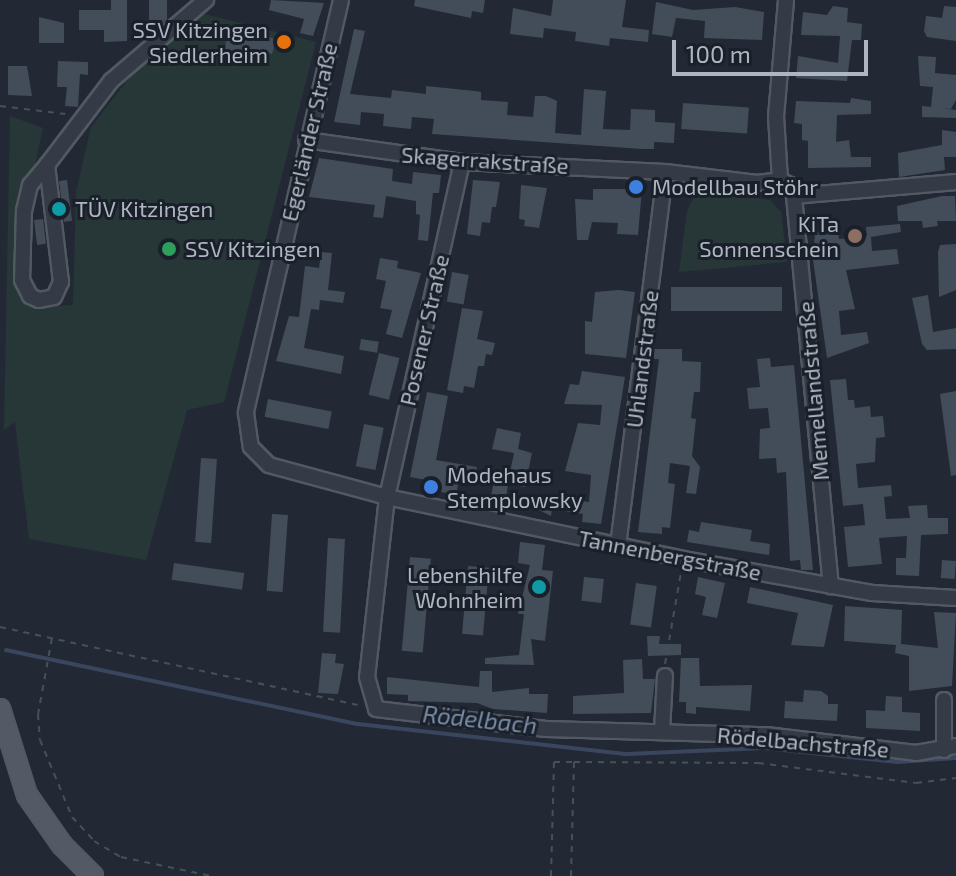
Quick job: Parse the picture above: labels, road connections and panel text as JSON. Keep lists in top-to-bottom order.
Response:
{
  "streets": {
    "street": [
      "Egerländer Straße",
      "Skagerrakstraße",
      "Posener Straße",
      "Uhlandstraße",
      "Memellandstraße",
      "Tannenbergstraße",
      "Rödelbachstraße"
    ]
  },
  "crossings": [
    ["Egerländer Straße", "Skagerrakstraße"],
    ["Egerländer Straße", "Posener Straße"],
    ["Egerländer Straße", "Tannenbergstraße"],
    ["Skagerrakstraße", "Posener Straße"],
    ["Skagerrakstraße", "Uhlandstraße"],
    ["Posener Straße", "Tannenbergstraße"],
    ["Uhlandstraße", "Tannenbergstraße"],
    ["Memellandstraße", "Tannenbergstraße"]
  ],
  "water": ["Rödelbach"],
  "places": [
    "SSV Kitzingen Siedlerheim",
    "Modellbau Stöhr",
    "TÜV Kitzingen",
    "KiTa Sonnenschein",
    "SSV Kitzingen",
    "Modehaus Stemplowsky",
    "Lebenshilfe Wohnheim"
  ],
  "scale_bar": "100 m"
}
